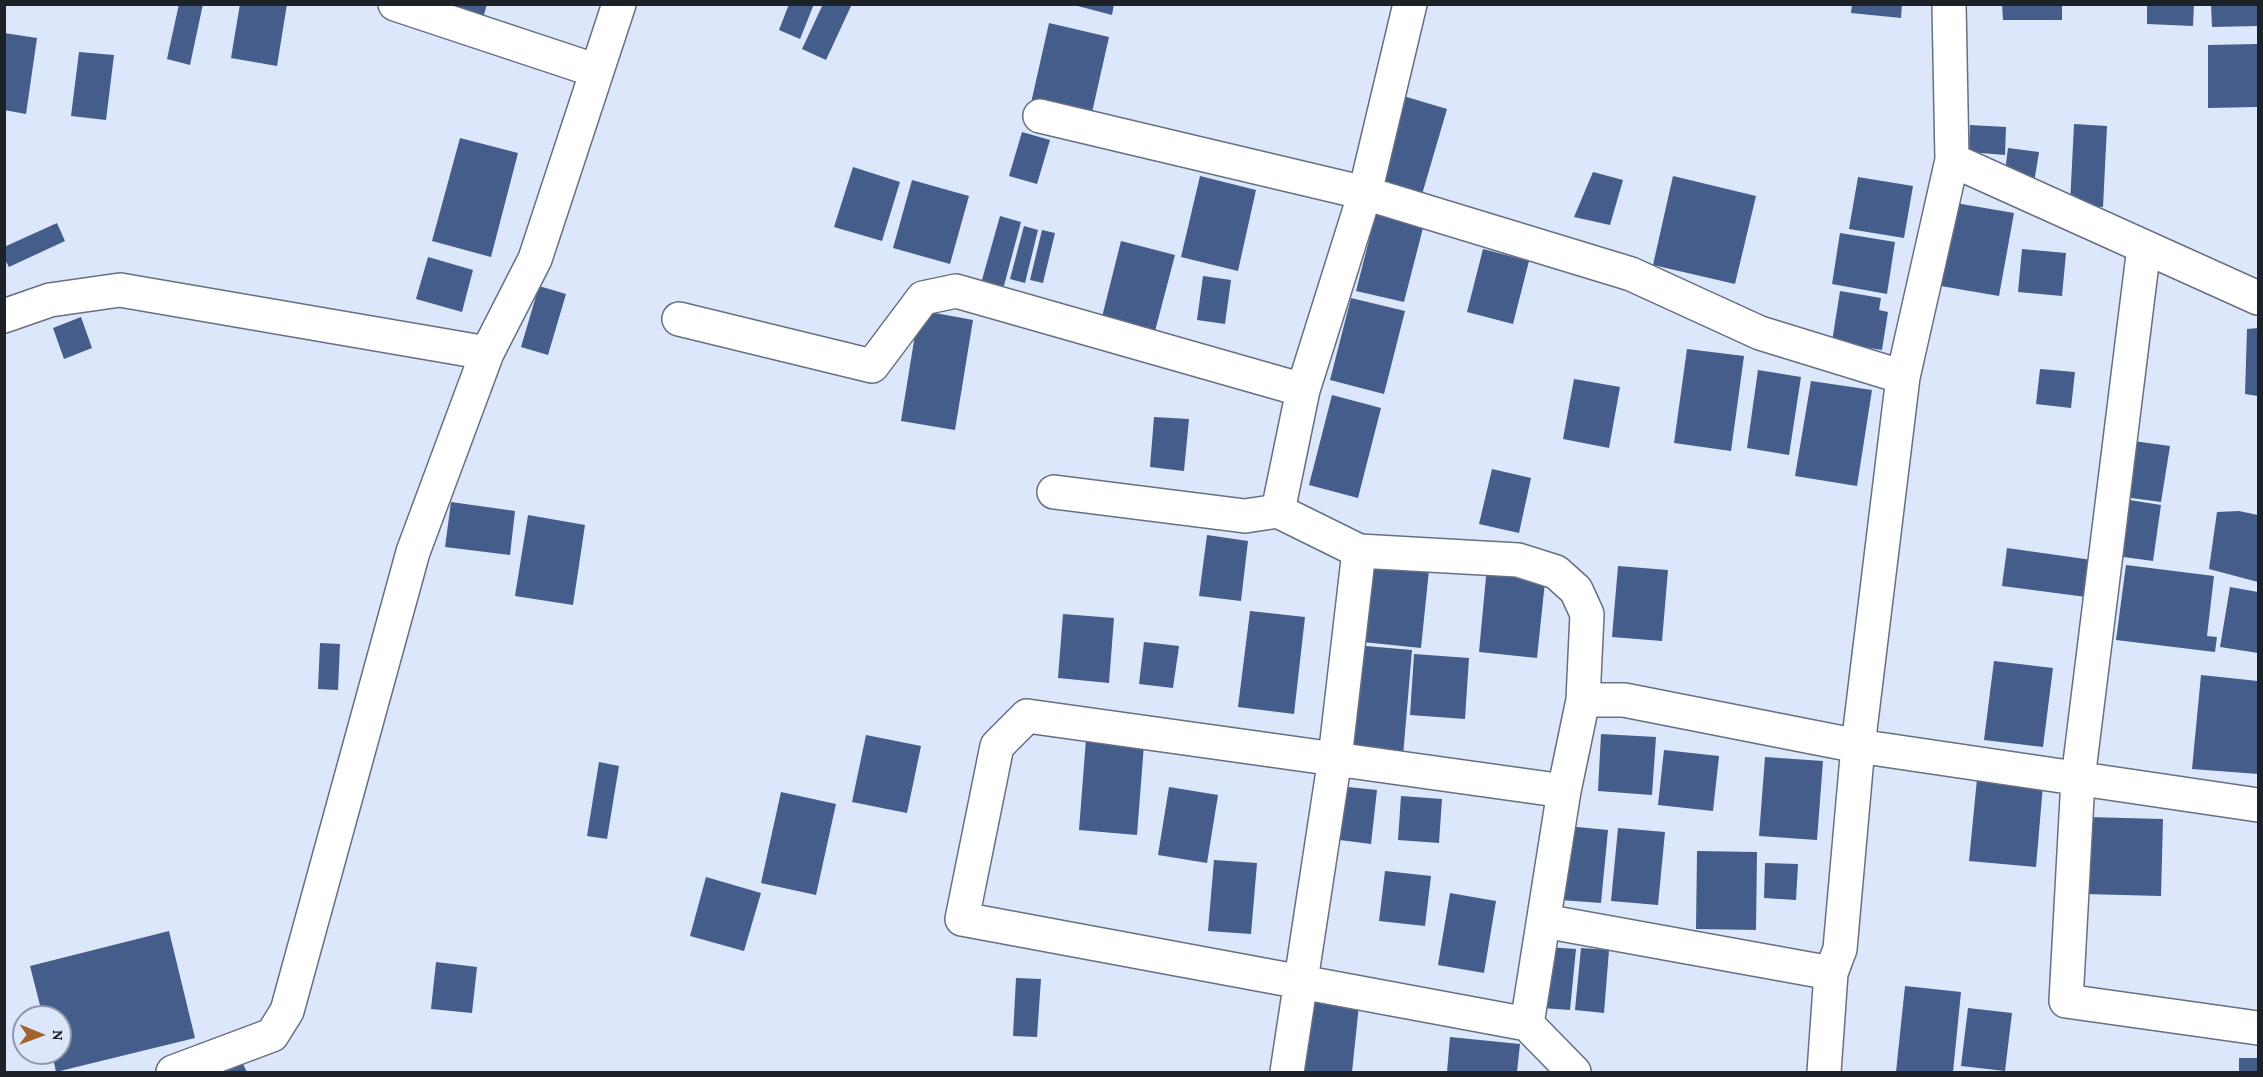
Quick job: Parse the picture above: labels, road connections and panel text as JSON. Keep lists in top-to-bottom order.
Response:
{
  "north": "right"
}
